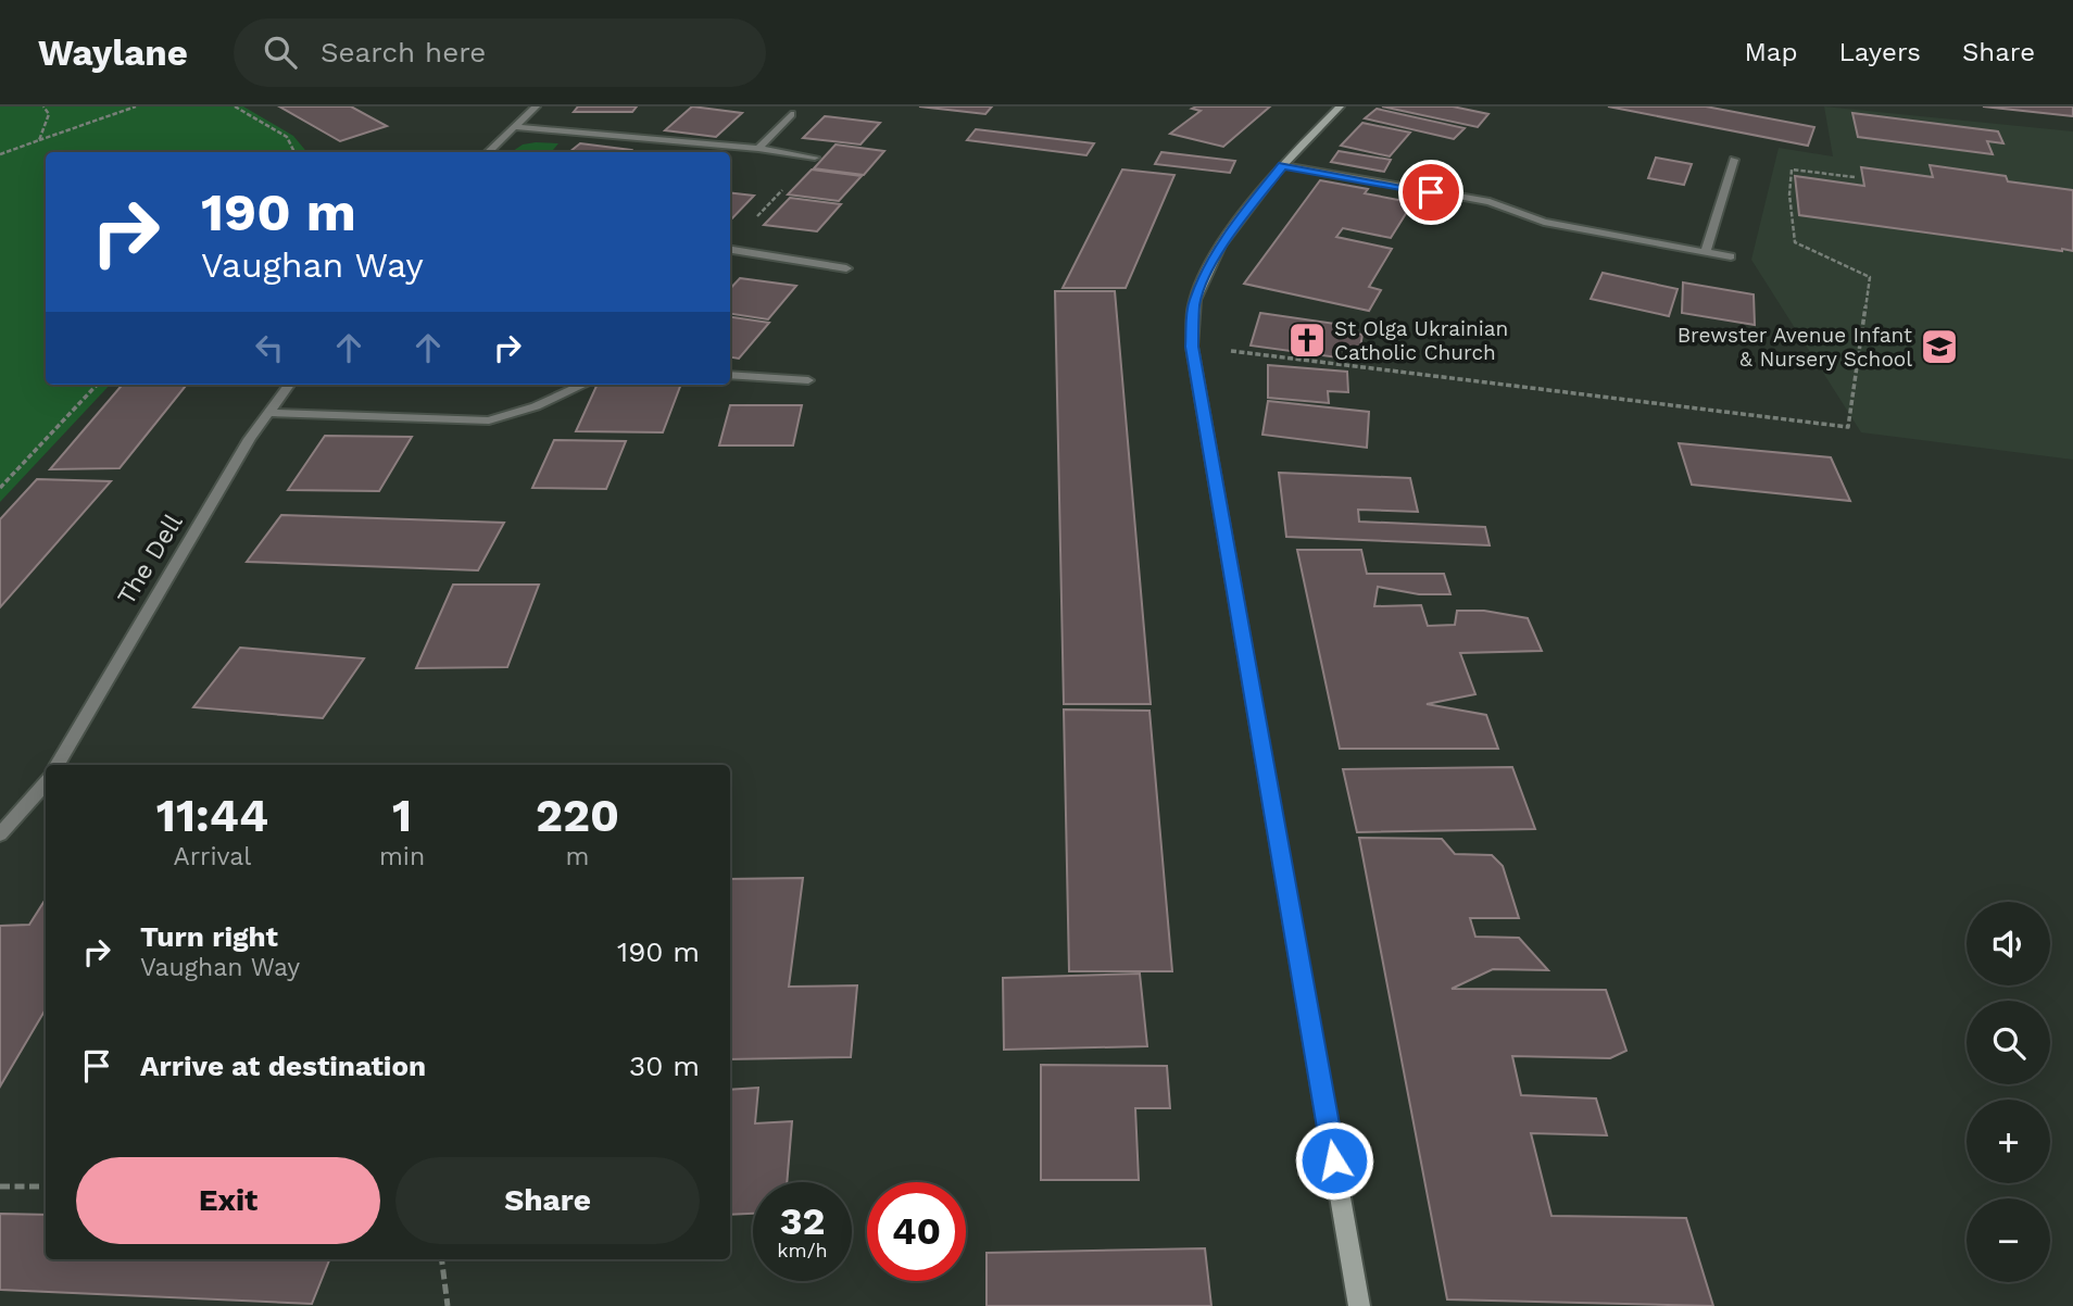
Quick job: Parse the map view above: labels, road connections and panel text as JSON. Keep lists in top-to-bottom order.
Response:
{
  "streets": {
    "street": ["The Dell"]
  },
  "places": {
    "church": ["St Olga Ukrainian Catholic Church"],
    "school or university": ["Brewster Avenue Infant & Nursery School"]
  },
  "page": {
    "header": "Waylane",
    "search": "Search here",
    "nav": ["Map", "Layers", "Share"],
    "turn": ["190 m", "Vaughan Way"],
    "eta": [
      "11:44",
      "Arrival",
      "1",
      "min",
      "220",
      "m"
    ],
    "list": [
      {
        "name": "Turn right",
        "note": "Vaughan Way",
        "value": "190 m"
      },
      {
        "name": "Arrive at destination",
        "value": "30 m"
      }
    ],
    "map_buttons": ["+", "−"],
    "buttons": ["Exit", "Share"],
    "speed": "32 km/h",
    "limit": "40"
  }
}
